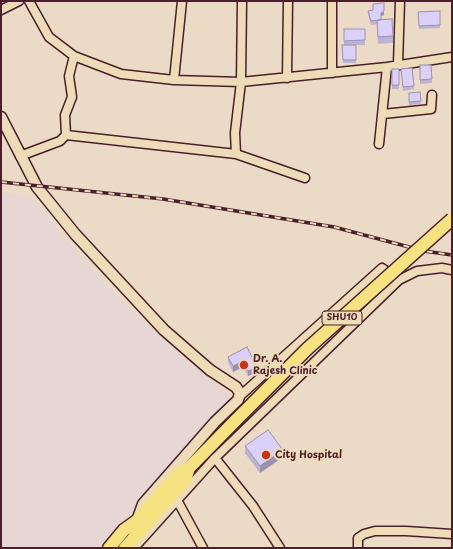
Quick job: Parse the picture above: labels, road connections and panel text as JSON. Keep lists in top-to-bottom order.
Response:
{
  "streets": {
    "main road": ["SHU10"]
  },
  "places": ["Dr. A. Rajesh Clinic", "City Hospital"]
}
